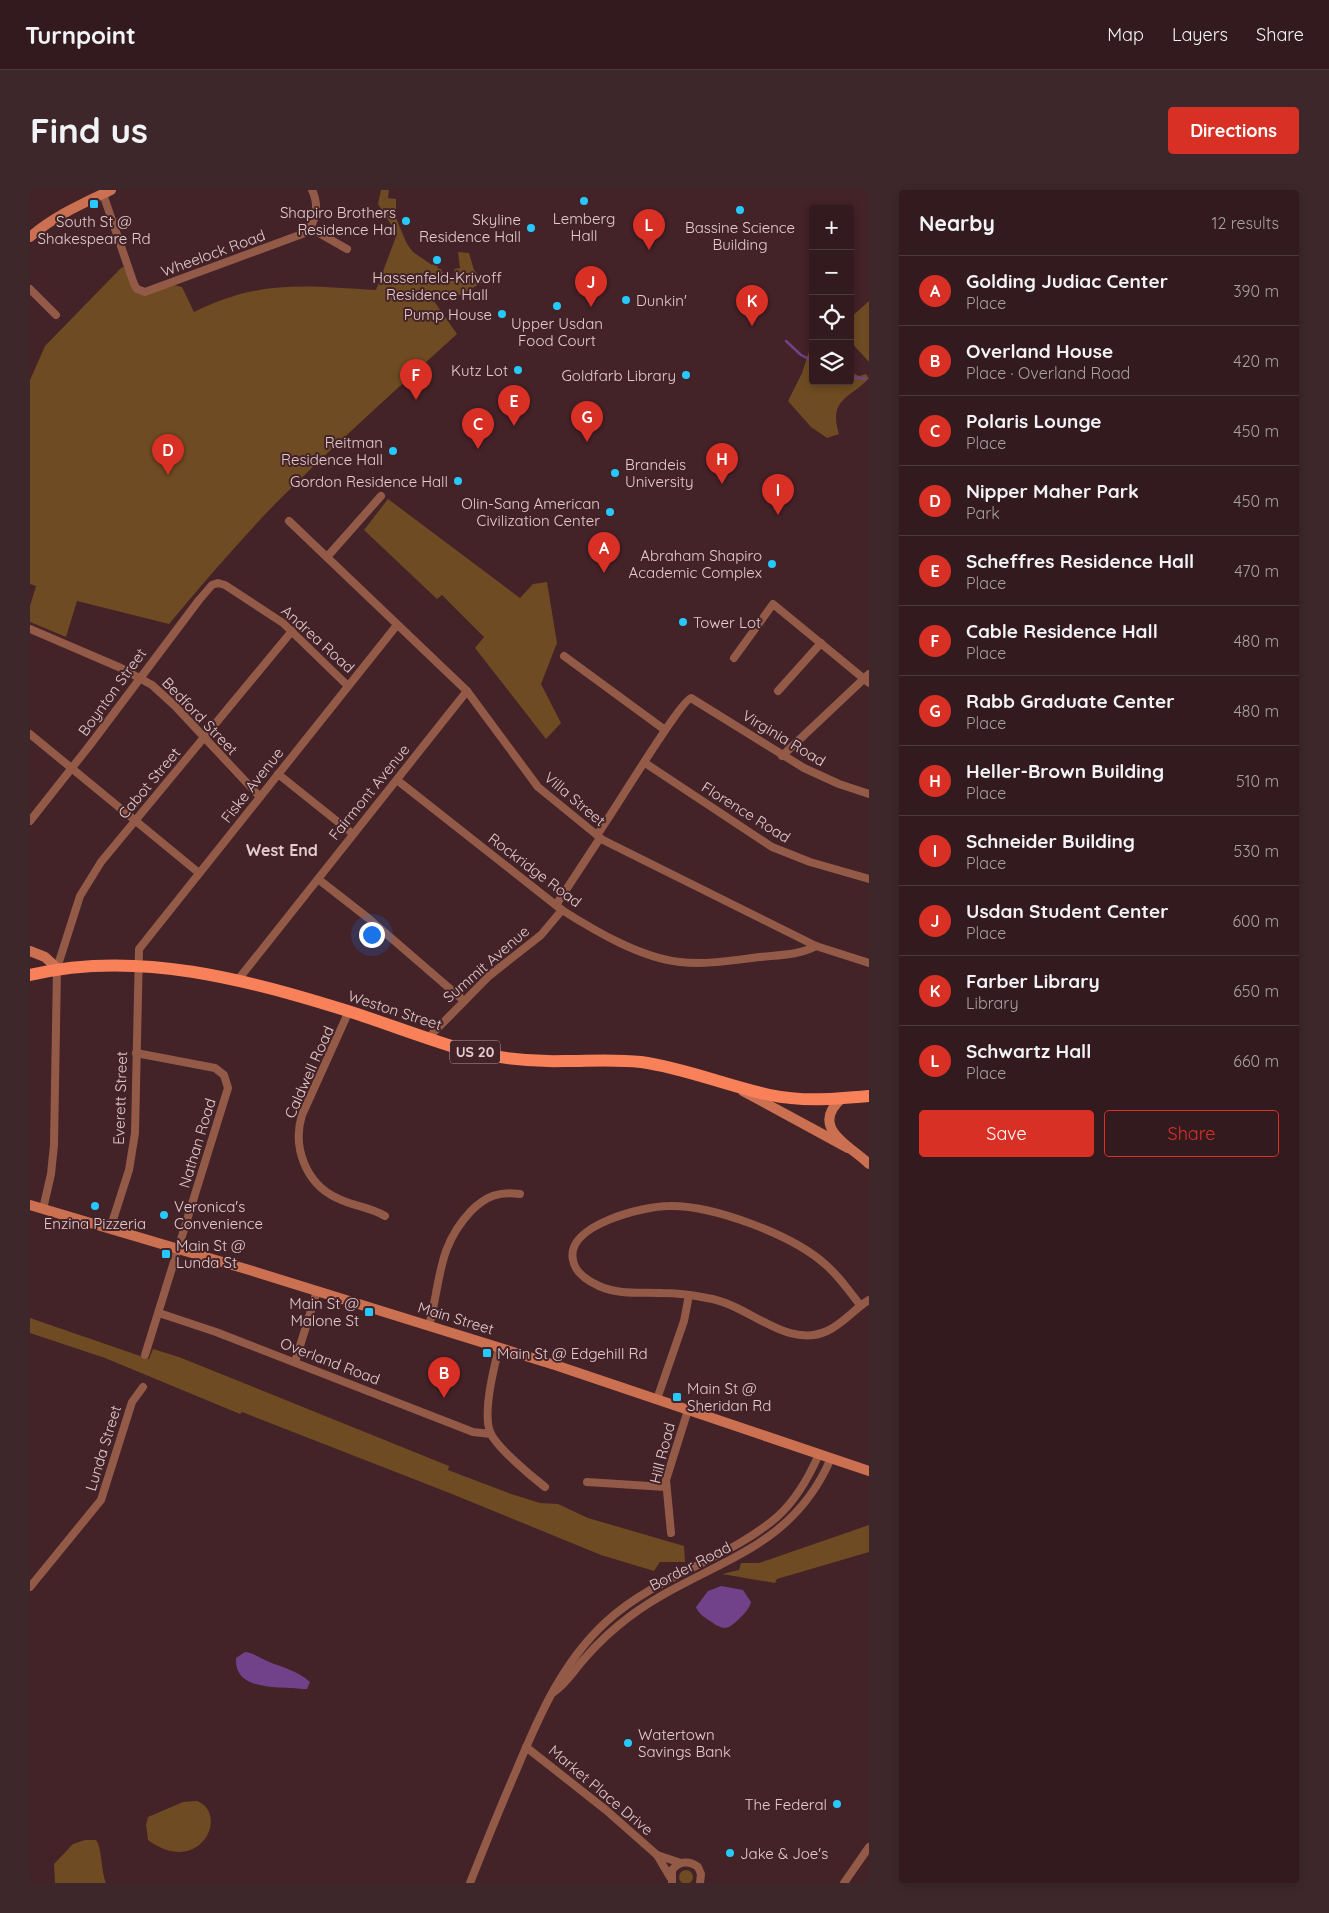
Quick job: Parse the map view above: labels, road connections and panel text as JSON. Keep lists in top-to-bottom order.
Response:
{
  "streets": {
    "main road": ["Weston Street", "US 20", "Main Street"],
    "street": [
      "Wheelock Road",
      "Andrea Road",
      "Boynton Street",
      "Bedford Street",
      "Virginia Road",
      "Cabot Street",
      "Fiske Avenue",
      "Fairmont Avenue",
      "Villa Street",
      "Florence Road",
      "Rockridge Road",
      "Summit Avenue",
      "Caldwell Road",
      "Everett Street",
      "Nathan Road",
      "Overland Road",
      "Lunda Street",
      "Hill Road",
      "Border Road",
      "Market Place Drive"
    ]
  },
  "crossings": [
    ["Andrea Road", "Boynton Street"],
    ["Andrea Road", "Cabot Street"],
    ["Andrea Road", "Fiske Avenue"],
    ["Boynton Street", "Bedford Street"],
    ["Bedford Street", "Cabot Street"],
    ["Bedford Street", "Fiske Avenue"],
    ["Virginia Road", "Summit Avenue"],
    ["Cabot Street", "Weston Street"],
    ["Cabot Street", "Main Street"],
    ["Fiske Avenue", "Villa Street"],
    ["Fiske Avenue", "Weston Street"],
    ["Fiske Avenue", "Everett Street"],
    ["Fairmont Avenue", "Villa Street"],
    ["Fairmont Avenue", "Rockridge Road"],
    ["Fairmont Avenue", "Weston Street"],
    ["Villa Street", "Rockridge Road"],
    ["Villa Street", "Summit Avenue"],
    ["Florence Road", "Summit Avenue"],
    ["Rockridge Road", "Summit Avenue"],
    ["Summit Avenue", "Weston Street"],
    ["Weston Street", "Caldwell Road"],
    ["Weston Street", "Everett Street"],
    ["Everett Street", "Nathan Road"],
    ["Everett Street", "Main Street"],
    ["Nathan Road", "Main Street"],
    ["Main Street", "Hill Road"],
    ["Main Street", "Border Road"],
    ["Border Road", "Market Place Drive"]
  ],
  "districts": ["West End"],
  "places": {
    "other": [
      "Lemberg Hall",
      "Bassine Science Building",
      "Shapiro Brothers Residence Hal",
      "Skyline Residence Hall",
      "Hassenfeld-Krivoff Residence Hall",
      "Dunkin'",
      "Upper Usdan Food Court",
      "Pump House",
      "Kutz Lot",
      "Goldfarb Library",
      "Reitman Residence Hall",
      "Brandeis University",
      "Gordon Residence Hall",
      "Olin-Sang American Civilization Center",
      "Abraham Shapiro Academic Complex",
      "Tower Lot",
      "Enzina Pizzeria",
      "Veronica's Convenience",
      "Watertown Savings Bank",
      "The Federal",
      "Jake & Joe's"
    ],
    "transit": [
      "South St @ Shakespeare Rd",
      "Main St @ Lunda St",
      "Main St @ Malone St",
      "Main St @ Edgehill Rd",
      "Main St @ Sheridan Rd"
    ]
  },
  "page": {
    "header": "Turnpoint",
    "nav": ["Map", "Layers", "Share"],
    "buttons": [
      "Directions",
      ["Save", "Share"]
    ],
    "title": "Find us",
    "heading": ["Nearby", "12 results"],
    "map_buttons": ["+", "−"],
    "pins": [
      "L",
      "J",
      "K",
      "F",
      "E",
      "G",
      "C",
      "D",
      "H",
      "I",
      "A",
      "B"
    ],
    "list": [
      {
        "mark": "A",
        "name": "Golding Judiac Center",
        "note": "Place",
        "value": "390 m"
      },
      {
        "mark": "B",
        "name": "Overland House",
        "note": "Place · Overland Road",
        "value": "420 m"
      },
      {
        "mark": "C",
        "name": "Polaris Lounge",
        "note": "Place",
        "value": "450 m"
      },
      {
        "mark": "D",
        "name": "Nipper Maher Park",
        "note": "Park",
        "value": "450 m"
      },
      {
        "mark": "E",
        "name": "Scheffres Residence Hall",
        "note": "Place",
        "value": "470 m"
      },
      {
        "mark": "F",
        "name": "Cable Residence Hall",
        "note": "Place",
        "value": "480 m"
      },
      {
        "mark": "G",
        "name": "Rabb Graduate Center",
        "note": "Place",
        "value": "480 m"
      },
      {
        "mark": "H",
        "name": "Heller-Brown Building",
        "note": "Place",
        "value": "510 m"
      },
      {
        "mark": "I",
        "name": "Schneider Building",
        "note": "Place",
        "value": "530 m"
      },
      {
        "mark": "J",
        "name": "Usdan Student Center",
        "note": "Place",
        "value": "600 m"
      },
      {
        "mark": "K",
        "name": "Farber Library",
        "note": "Library",
        "value": "650 m"
      },
      {
        "mark": "L",
        "name": "Schwartz Hall",
        "note": "Place",
        "value": "660 m"
      }
    ]
  }
}
